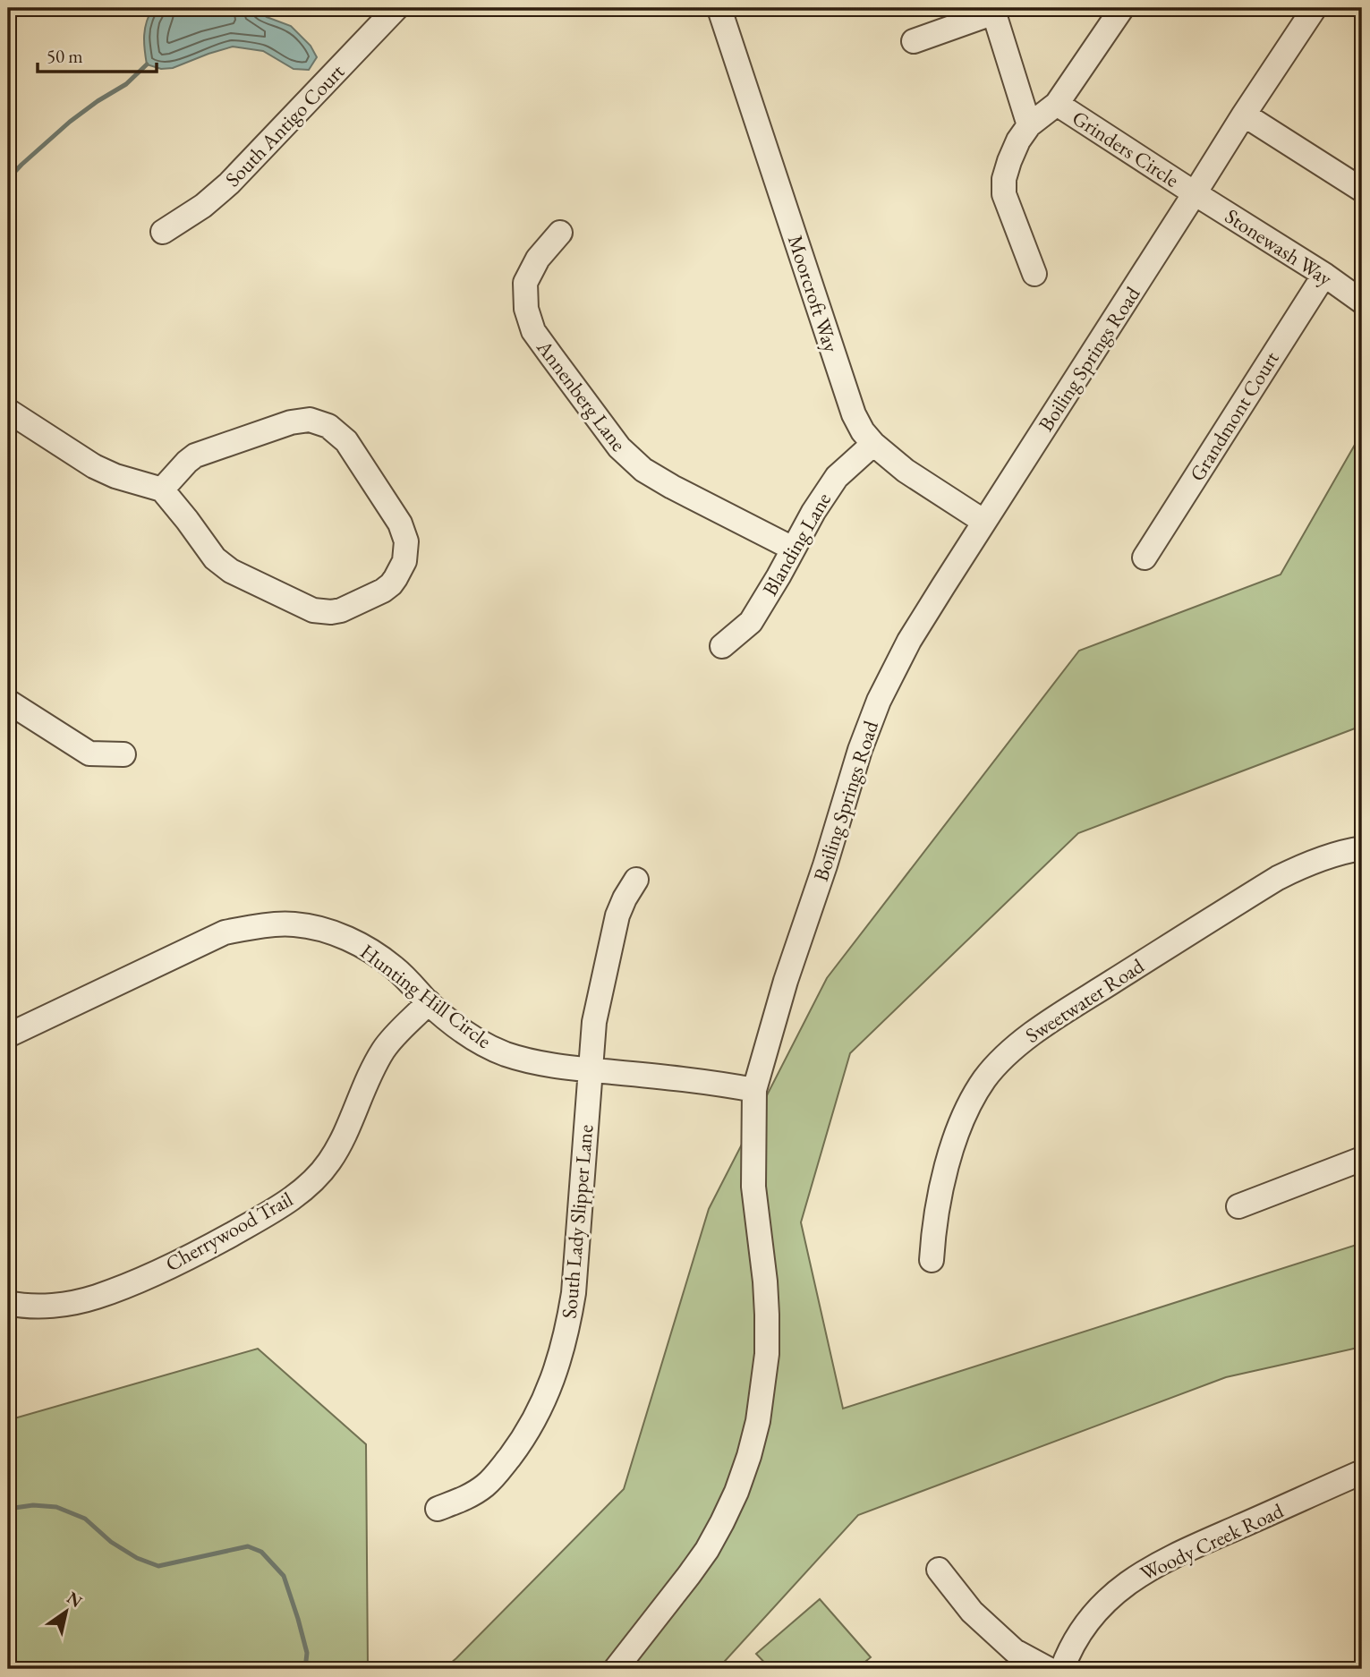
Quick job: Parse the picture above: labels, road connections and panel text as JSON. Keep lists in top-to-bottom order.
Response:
{
  "streets": {
    "street": [
      "South Antigo Court",
      "Grinders Circle",
      "Stonewash Way",
      "Moorcroft Way",
      "Boiling Springs Road",
      "Annenberg Lane",
      "Grandmont Court",
      "Blanding Lane",
      "Hunting Hill Circle",
      "Sweetwater Road",
      "South Lady Slipper Lane",
      "Cherrywood Trail",
      "Woody Creek Road"
    ]
  },
  "crossings": [
    ["Grinders Circle", "Stonewash Way"],
    ["Grinders Circle", "Boiling Springs Road"],
    ["Stonewash Way", "Boiling Springs Road"],
    ["Stonewash Way", "Grandmont Court"],
    ["Moorcroft Way", "Boiling Springs Road"],
    ["Moorcroft Way", "Blanding Lane"],
    ["Boiling Springs Road", "Hunting Hill Circle"],
    ["Annenberg Lane", "Blanding Lane"],
    ["Hunting Hill Circle", "South Lady Slipper Lane"],
    ["Hunting Hill Circle", "Cherrywood Trail"]
  ],
  "scale_bar": "50 m",
  "north": "top right"
}
